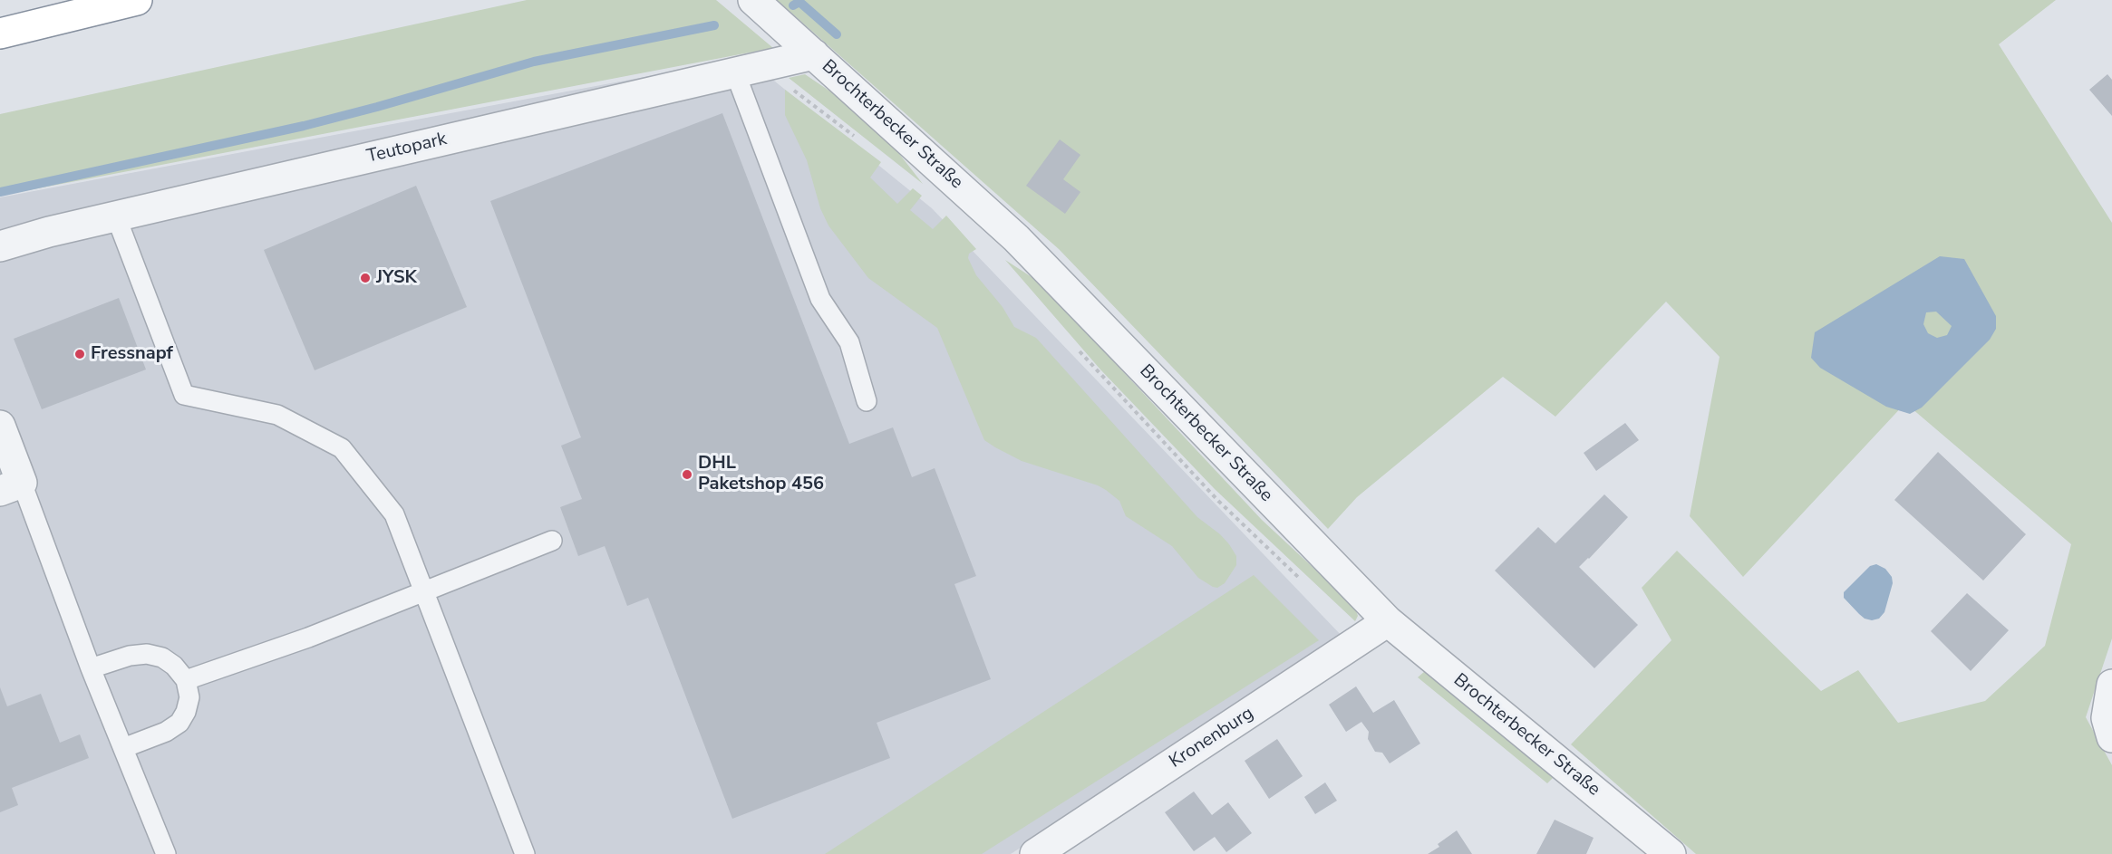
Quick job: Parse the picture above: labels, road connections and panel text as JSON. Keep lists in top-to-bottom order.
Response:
{
  "streets": {
    "street": ["Brochterbecker Straße", "Teutopark", "Kronenburg"]
  },
  "crossings": [
    ["Brochterbecker Straße", "Teutopark"],
    ["Brochterbecker Straße", "Kronenburg"]
  ],
  "places": ["JYSK", "Fressnapf", "DHL Paketshop 456"]
}
